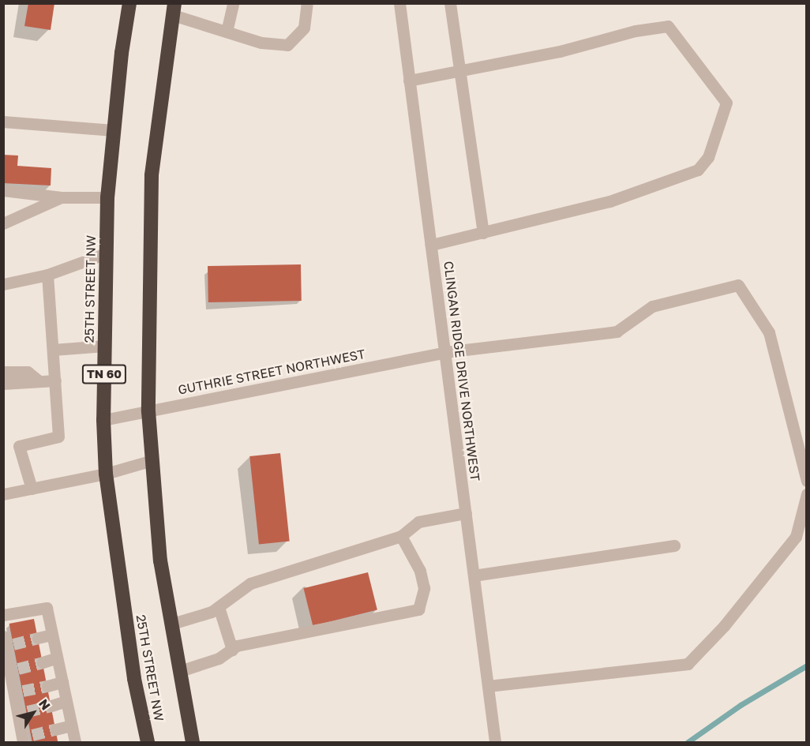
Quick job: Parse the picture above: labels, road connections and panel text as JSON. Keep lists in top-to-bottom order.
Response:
{
  "streets": {
    "highway": ["25TH STREET NW", "TN 60"],
    "street": ["CLINGAN RIDGE DRIVE NORTHWEST", "GUTHRIE STREET NORTHWEST"]
  },
  "crossings": [
    ["25TH STREET NW", "GUTHRIE STREET NORTHWEST"],
    ["CLINGAN RIDGE DRIVE NORTHWEST", "GUTHRIE STREET NORTHWEST"]
  ],
  "north": "top right"
}
